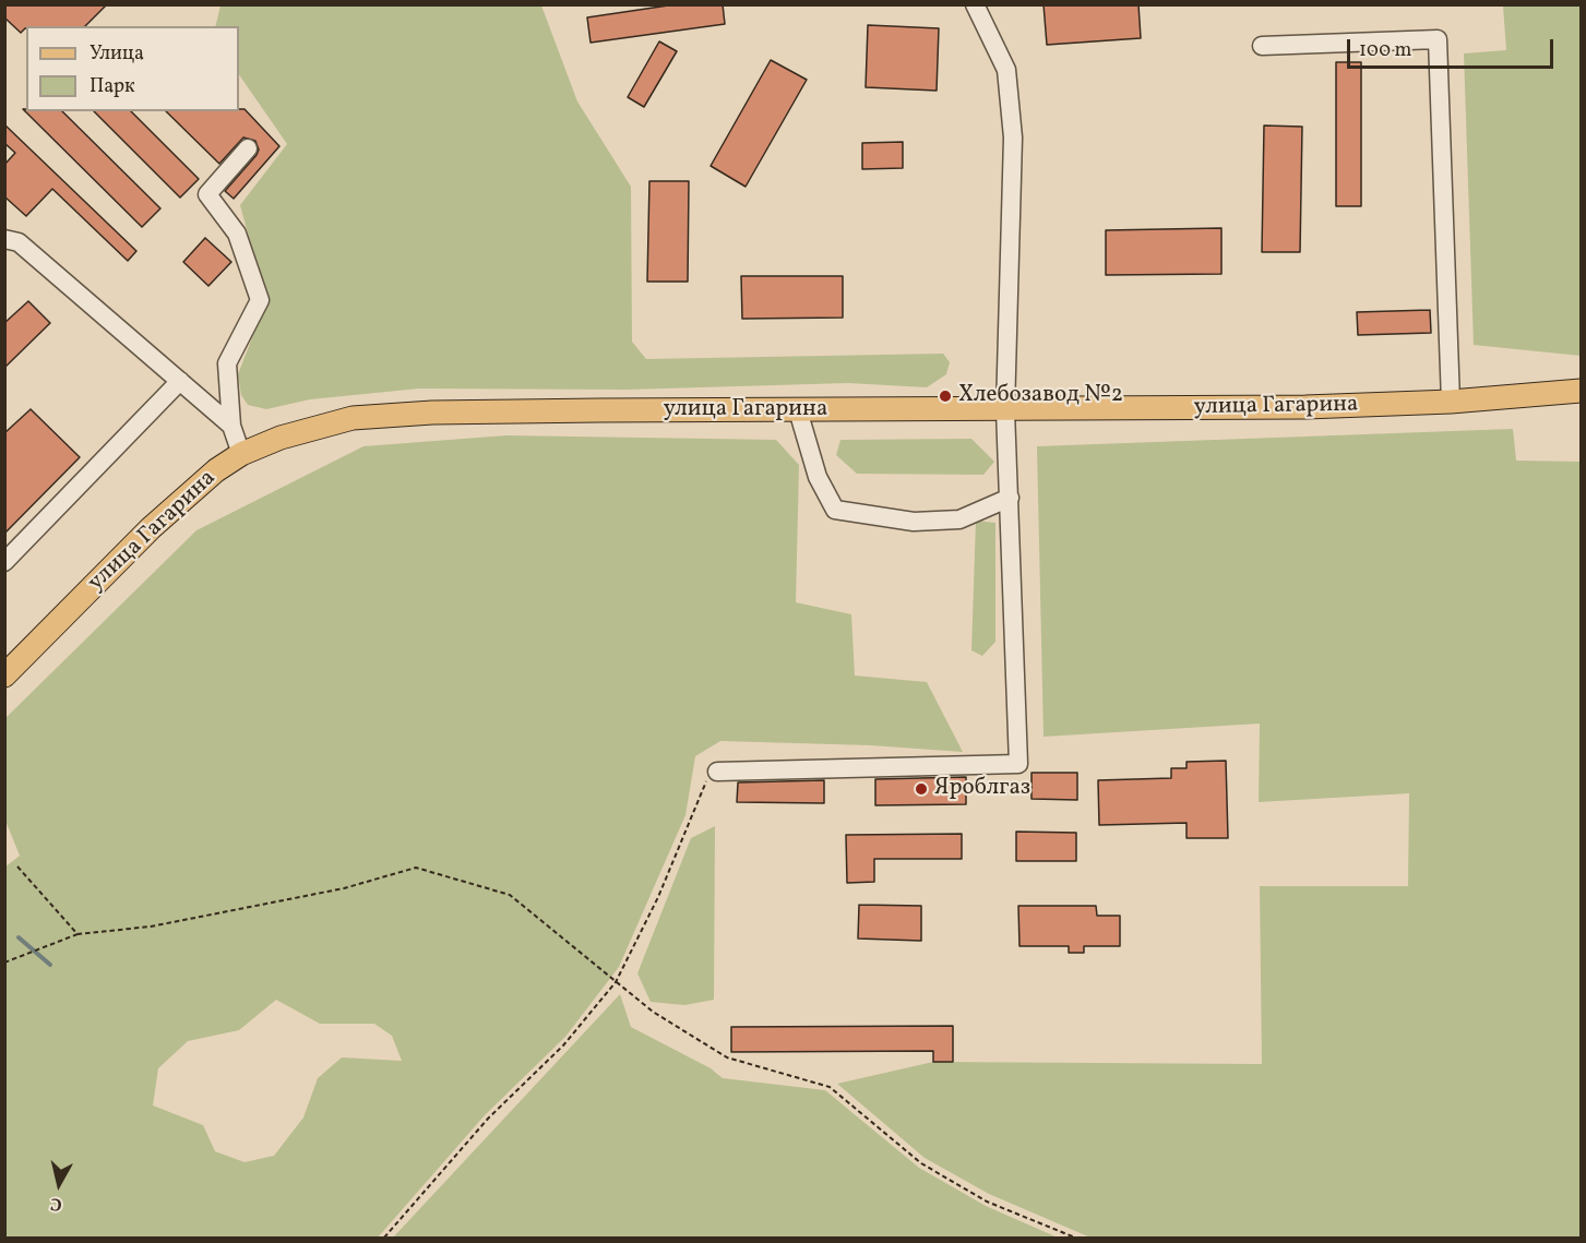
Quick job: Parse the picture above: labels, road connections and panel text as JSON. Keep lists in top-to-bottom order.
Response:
{
  "streets": {
    "main road": ["улица Гагарина"]
  },
  "places": ["Хлебозавод №2", "Яроблгаз"],
  "legend": ["Улица", "Парк"],
  "scale_bar": "100 m",
  "north": "bottom"
}
